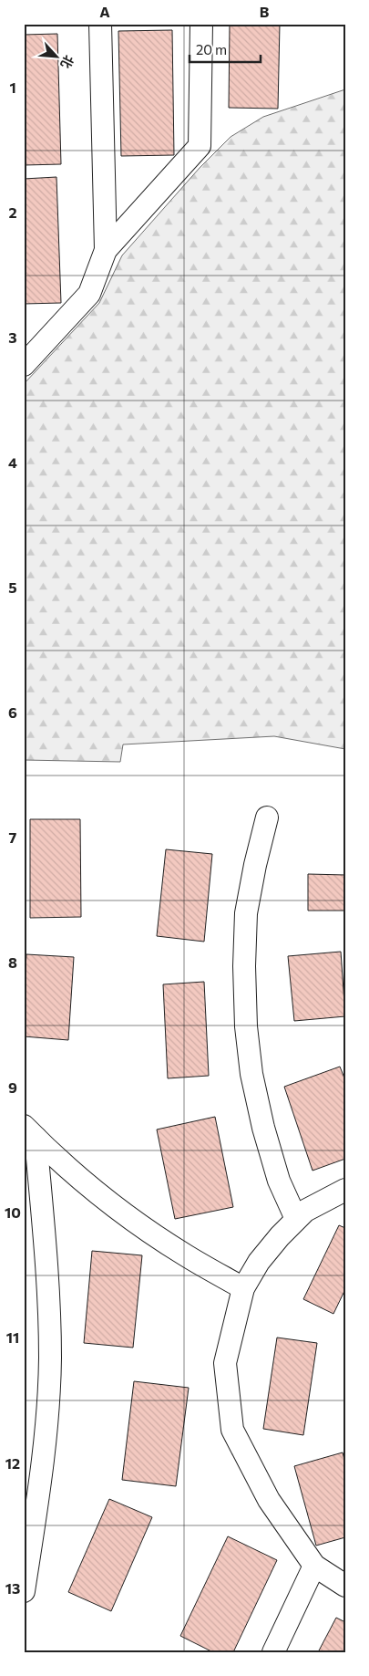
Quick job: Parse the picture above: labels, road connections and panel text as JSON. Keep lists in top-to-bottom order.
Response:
{
  "scale_bar": "20 m",
  "north": "bottom right",
  "grid": {
    "columns": ["A", "B"],
    "rows": [
      "1",
      "2",
      "3",
      "4",
      "5",
      "6",
      "7",
      "8",
      "9",
      "10",
      "11",
      "12",
      "13"
    ]
  }
}
